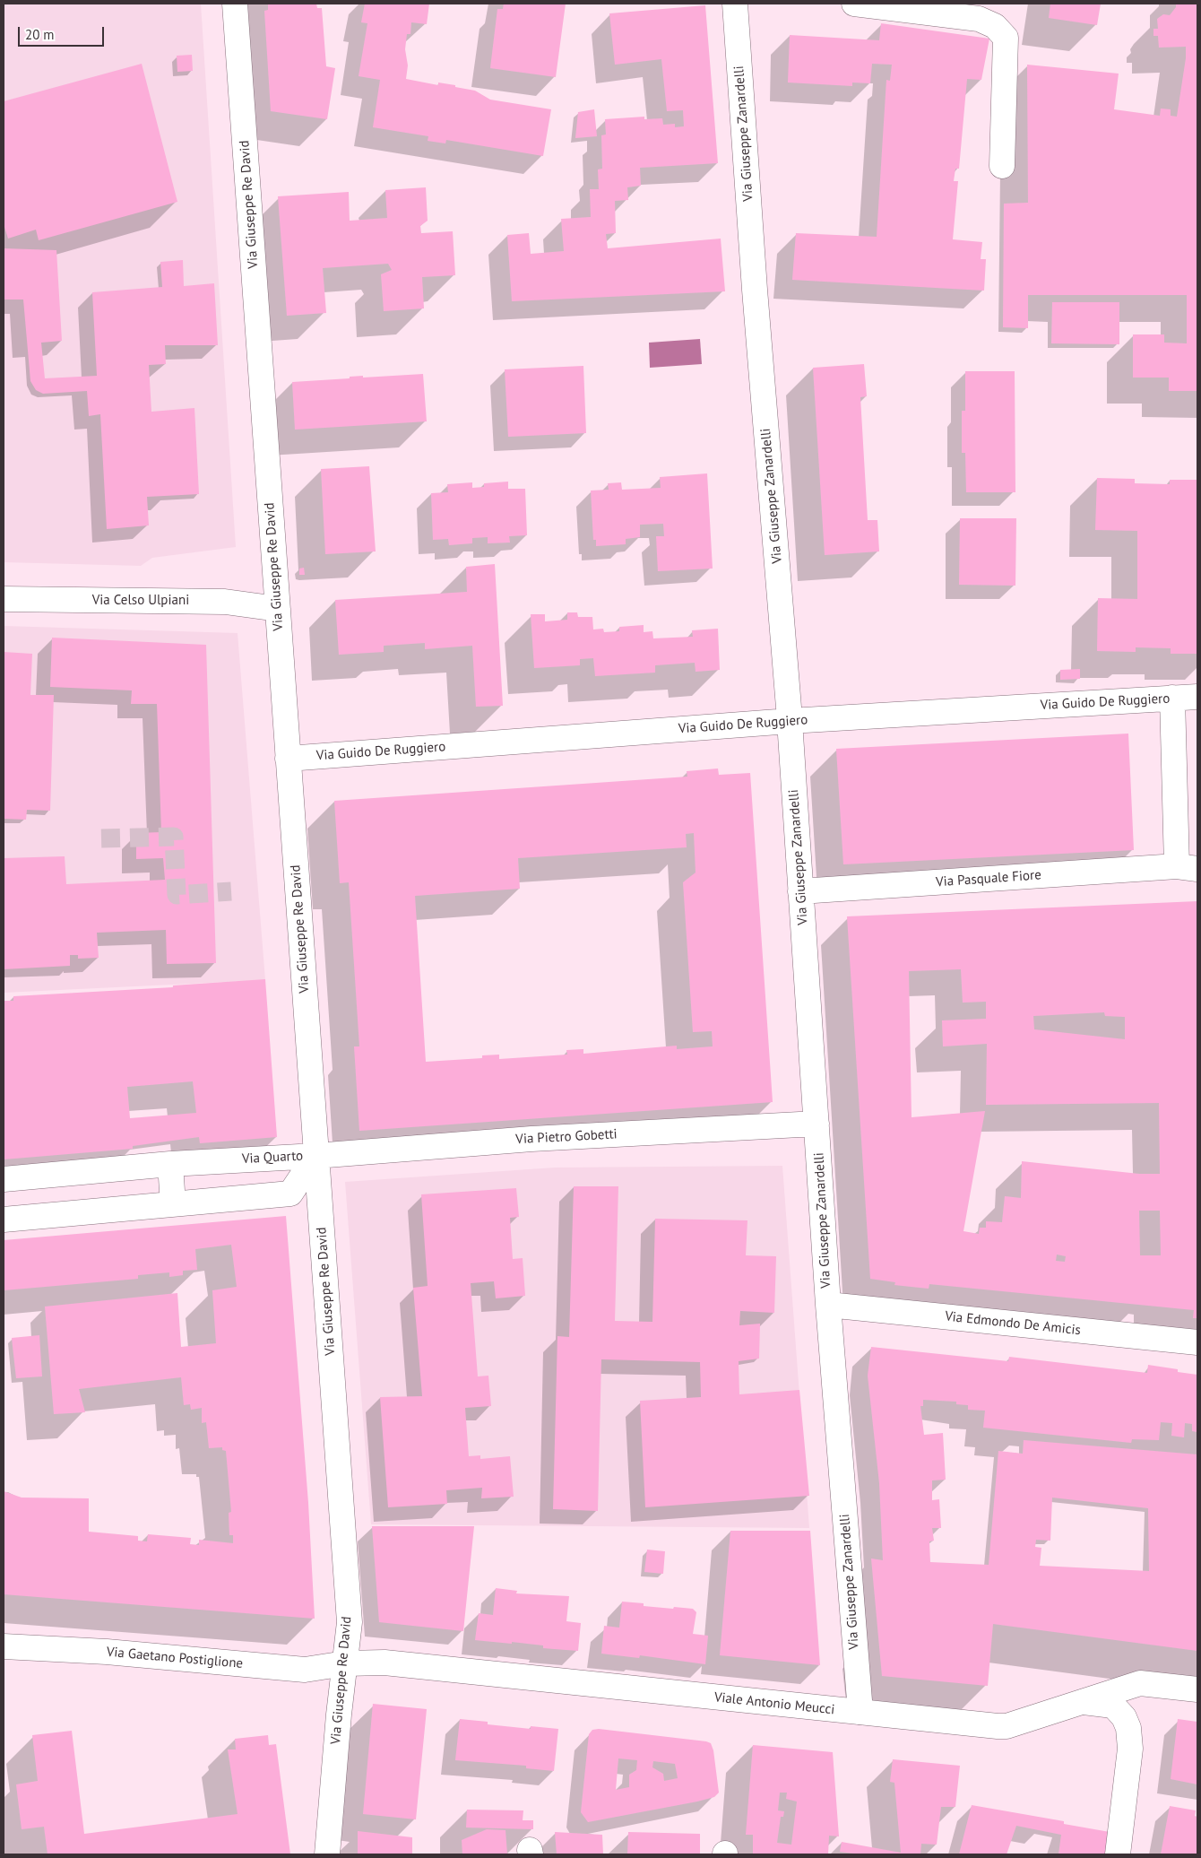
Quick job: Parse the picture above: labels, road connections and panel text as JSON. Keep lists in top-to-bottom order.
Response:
{
  "streets": {
    "street": [
      "Via Giuseppe Zanardelli",
      "Via Giuseppe Re David",
      "Via Celso Ulpiani",
      "Via Guido De Ruggiero",
      "Via Pasquale Fiore",
      "Via Pietro Gobetti",
      "Via Quarto",
      "Via Edmondo De Amicis",
      "Via Gaetano Postiglione",
      "Viale Antonio Meucci"
    ]
  },
  "crossings": [
    ["Via Giuseppe Zanardelli", "Via Guido De Ruggiero"],
    ["Via Giuseppe Zanardelli", "Via Pasquale Fiore"],
    ["Via Giuseppe Zanardelli", "Via Pietro Gobetti"],
    ["Via Giuseppe Zanardelli", "Via Edmondo De Amicis"],
    ["Via Giuseppe Zanardelli", "Viale Antonio Meucci"],
    ["Via Giuseppe Re David", "Via Celso Ulpiani"],
    ["Via Giuseppe Re David", "Via Guido De Ruggiero"],
    ["Via Giuseppe Re David", "Via Pietro Gobetti"],
    ["Via Giuseppe Re David", "Via Quarto"],
    ["Via Giuseppe Re David", "Via Gaetano Postiglione"],
    ["Via Giuseppe Re David", "Viale Antonio Meucci"],
    ["Via Guido De Ruggiero", "Via Pasquale Fiore"],
    ["Via Pietro Gobetti", "Via Quarto"],
    ["Via Gaetano Postiglione", "Viale Antonio Meucci"]
  ],
  "scale_bar": "20 m"
}
